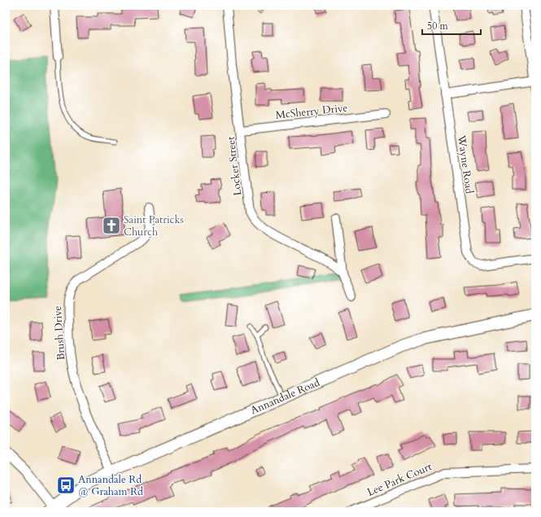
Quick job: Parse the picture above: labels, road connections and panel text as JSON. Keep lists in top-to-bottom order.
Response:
{
  "streets": {
    "main road": ["Annandale Road"],
    "street": [
      "McSherry Drive",
      "Wayne Road",
      "Locker Street",
      "Brush Drive",
      "Lee Park Court"
    ]
  },
  "crossings": [
    ["McSherry Drive", "Locker Street"],
    ["Brush Drive", "Annandale Road"]
  ],
  "places": {
    "church": ["Saint Patricks Church"],
    "bus stop": ["Annandale Rd @ Graham Rd"]
  },
  "scale_bar": "50 m"
}
